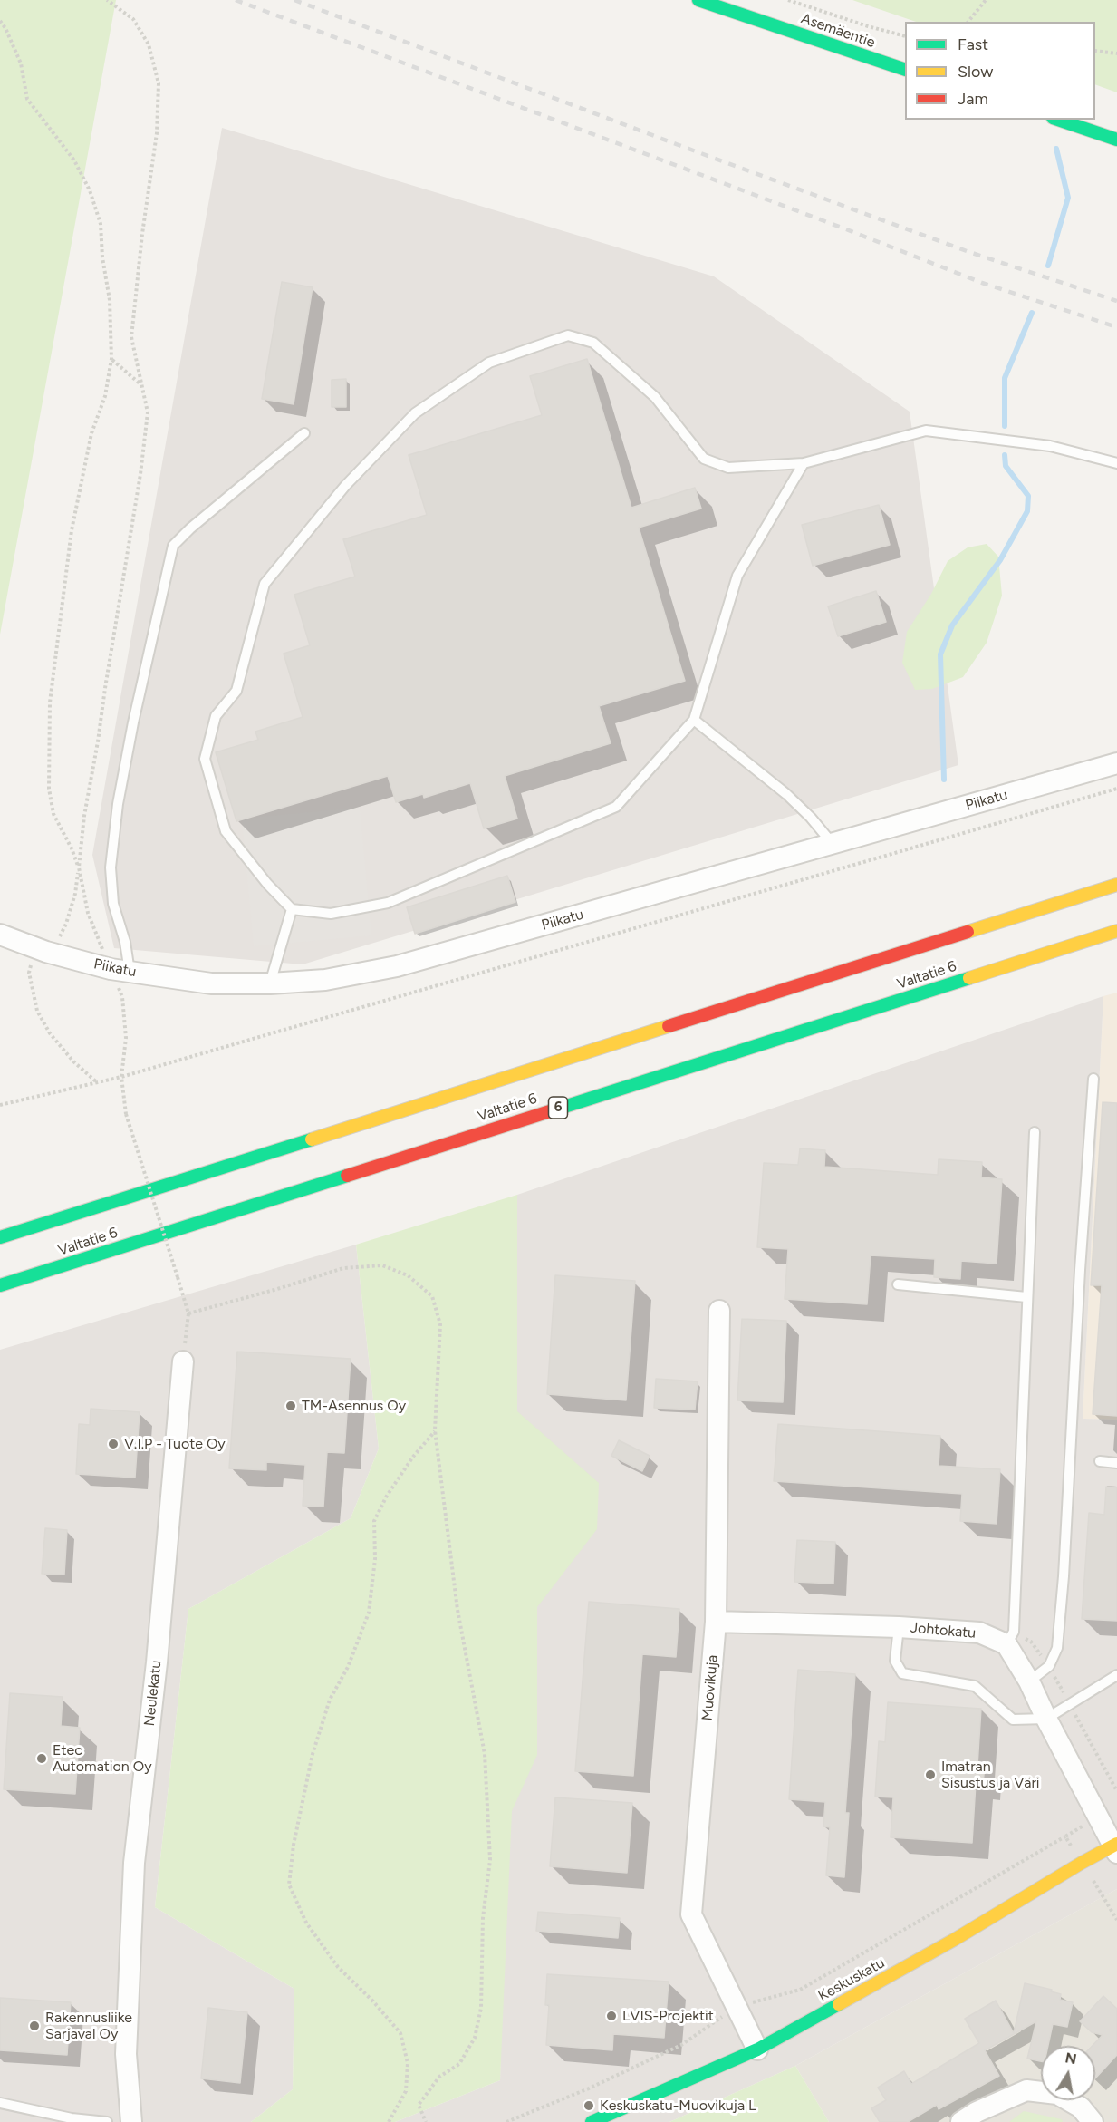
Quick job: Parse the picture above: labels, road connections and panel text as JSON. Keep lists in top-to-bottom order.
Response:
{
  "streets": {
    "main road": [
      "Asemäentie",
      "Valtatie 6",
      "6",
      "Keskuskatu"
    ],
    "street": [
      "Piikatu",
      "Johtokatu",
      "Muovikuja",
      "Neulekatu"
    ]
  },
  "crossings": [
    ["Johtokatu", "Muovikuja"],
    ["Muovikuja", "Keskuskatu"]
  ],
  "places": [
    "TM-Asennus Oy",
    "V.I.P - Tuote Oy",
    "Etec Automation Oy",
    "Imatran Sisustus ja Väri",
    "LVIS-Projektit",
    "Rakennusliike Sarjaval Oy",
    "Keskuskatu-Muovikuja L"
  ],
  "legend": ["Fast", "Slow", "Jam"],
  "north": "top"
}
